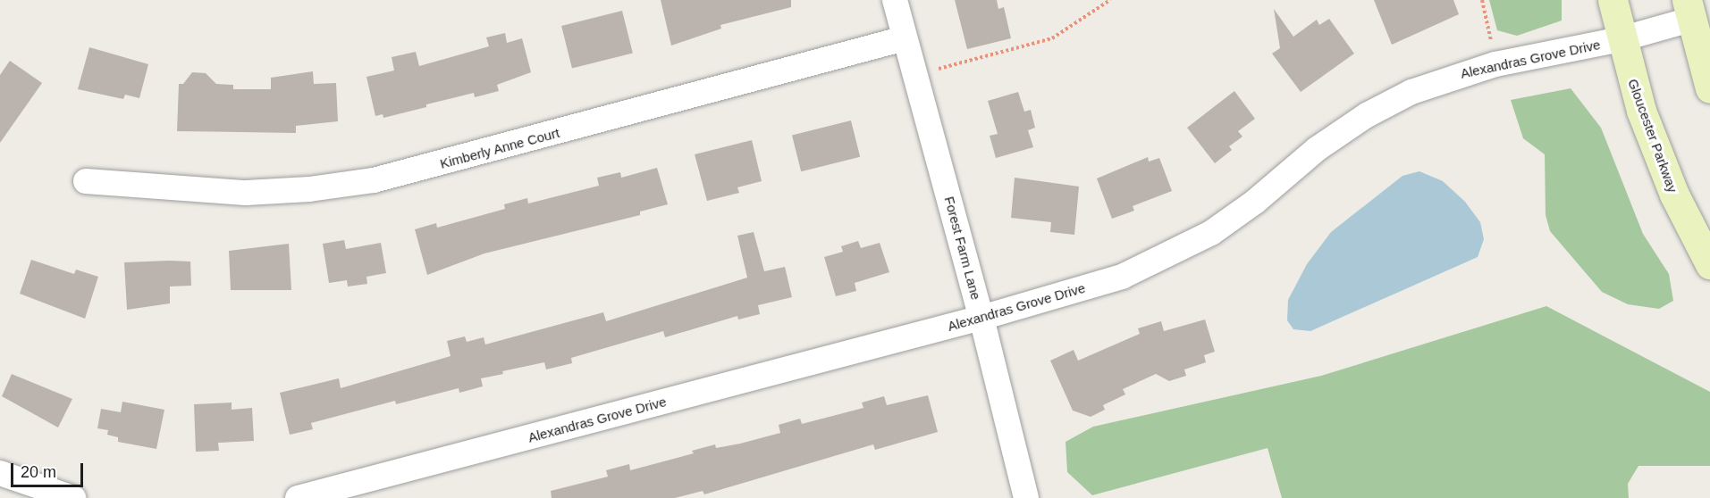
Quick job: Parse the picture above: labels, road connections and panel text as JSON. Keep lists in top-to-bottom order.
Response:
{
  "streets": {
    "main road": ["Gloucester Parkway"],
    "street": ["Alexandras Grove Drive", "Kimberly Anne Court", "Forest Farm Lane"]
  },
  "crossings": [
    ["Alexandras Grove Drive", "Gloucester Parkway"],
    ["Alexandras Grove Drive", "Forest Farm Lane"],
    ["Kimberly Anne Court", "Forest Farm Lane"]
  ],
  "scale_bar": "20 m"
}
